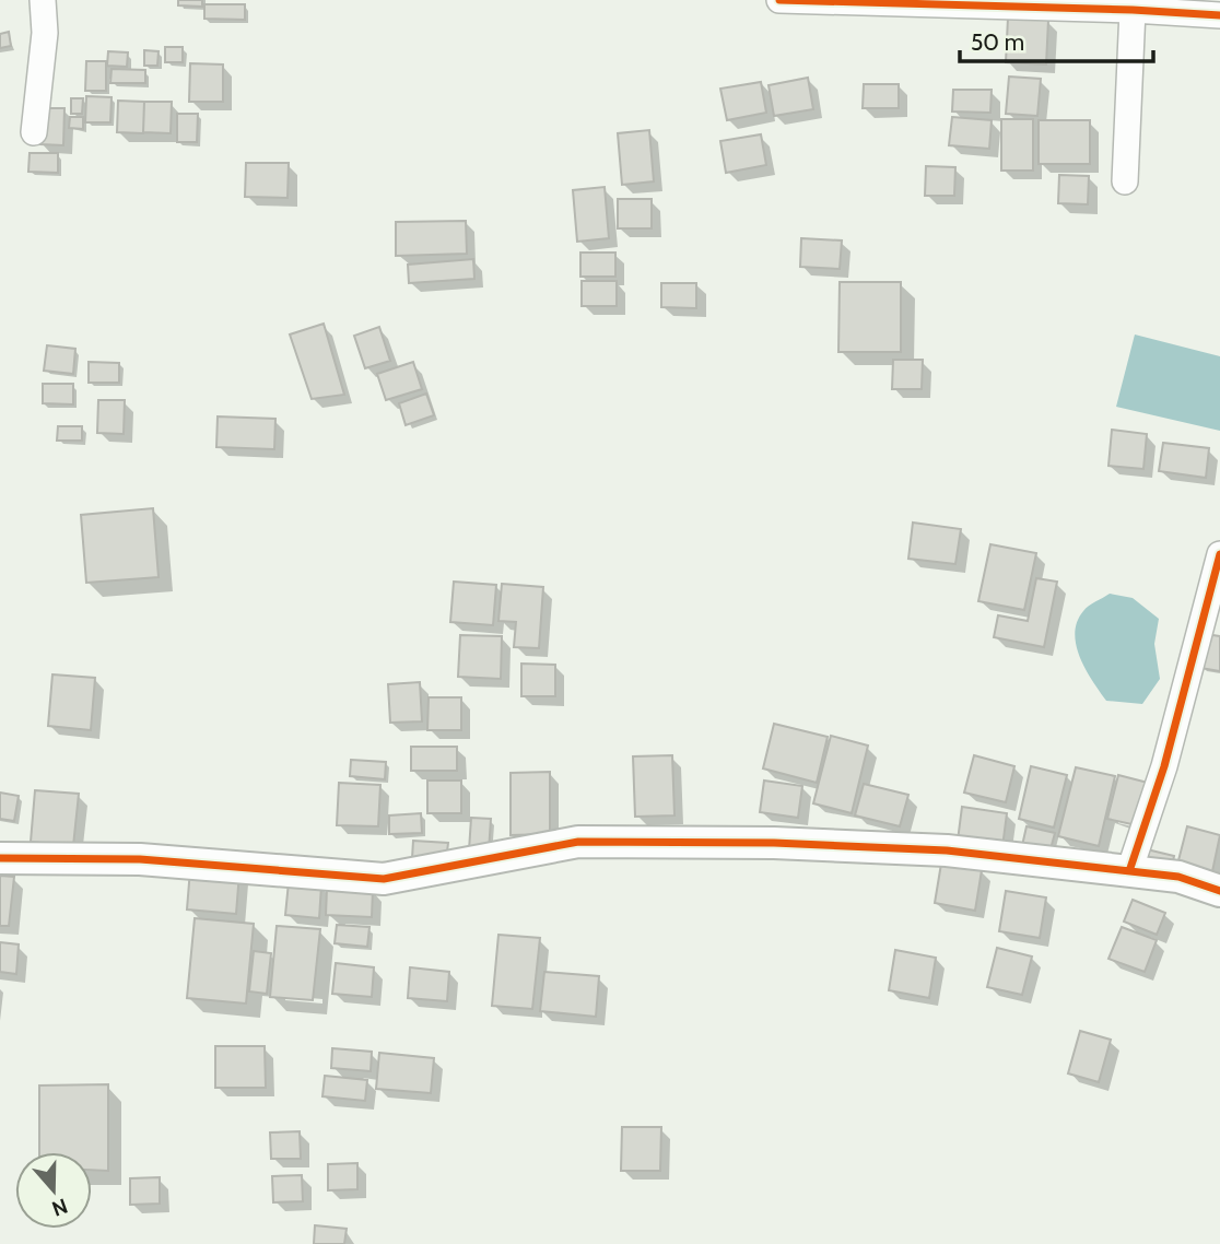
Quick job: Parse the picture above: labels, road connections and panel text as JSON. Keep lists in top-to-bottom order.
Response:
{
  "scale_bar": "50 m",
  "north": "bottom"
}
